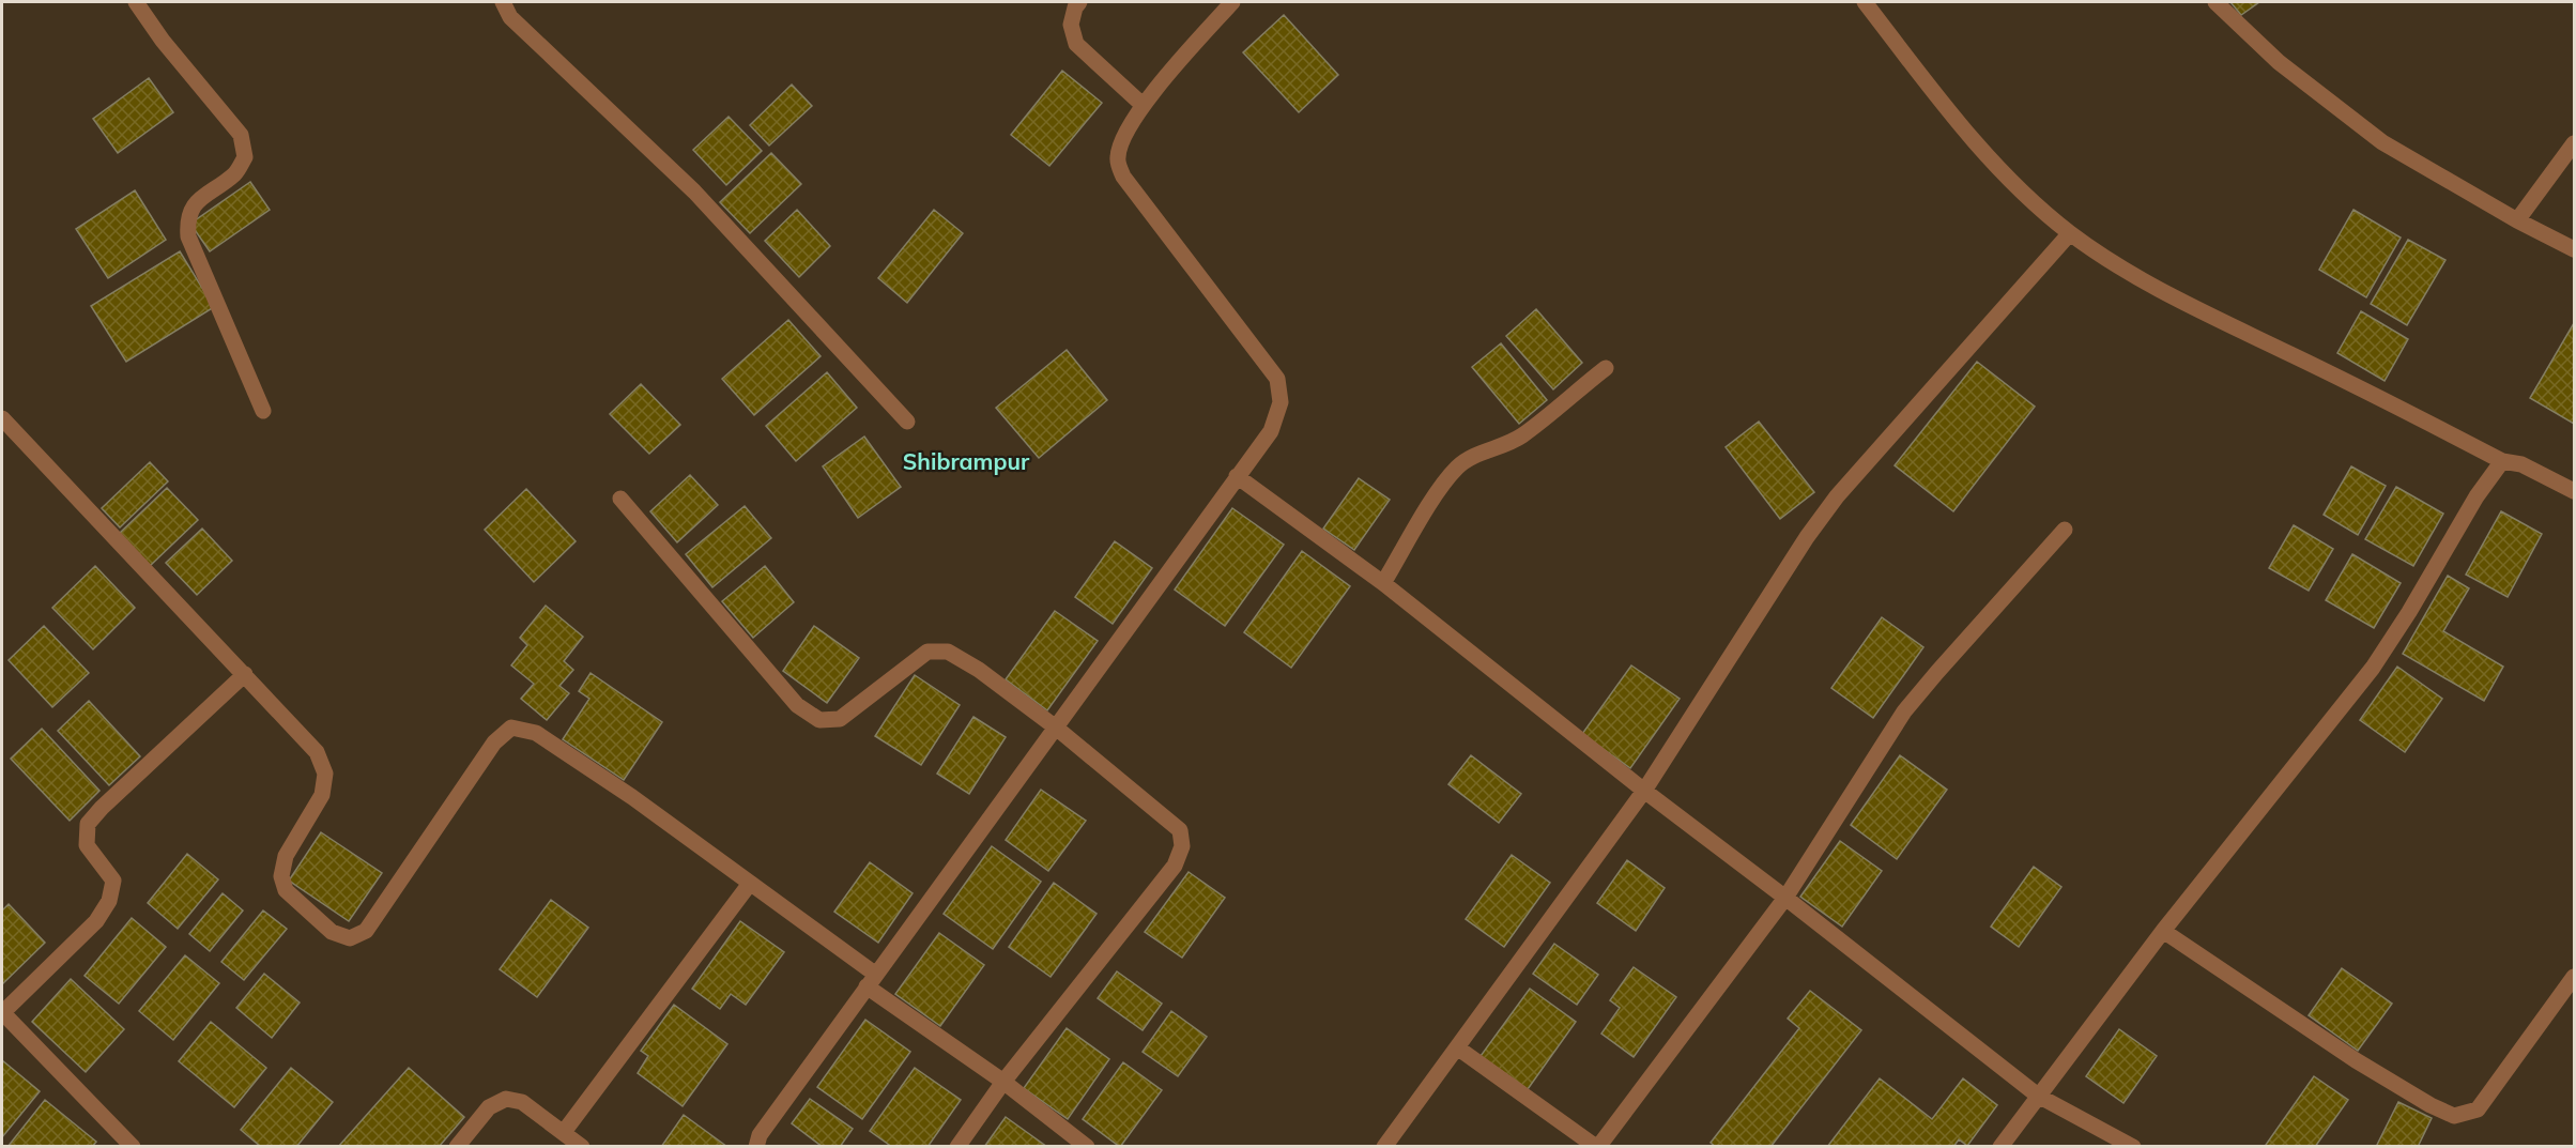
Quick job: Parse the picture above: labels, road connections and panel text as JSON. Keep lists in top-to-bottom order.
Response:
{
  "districts": ["Shibrampur"]
}
